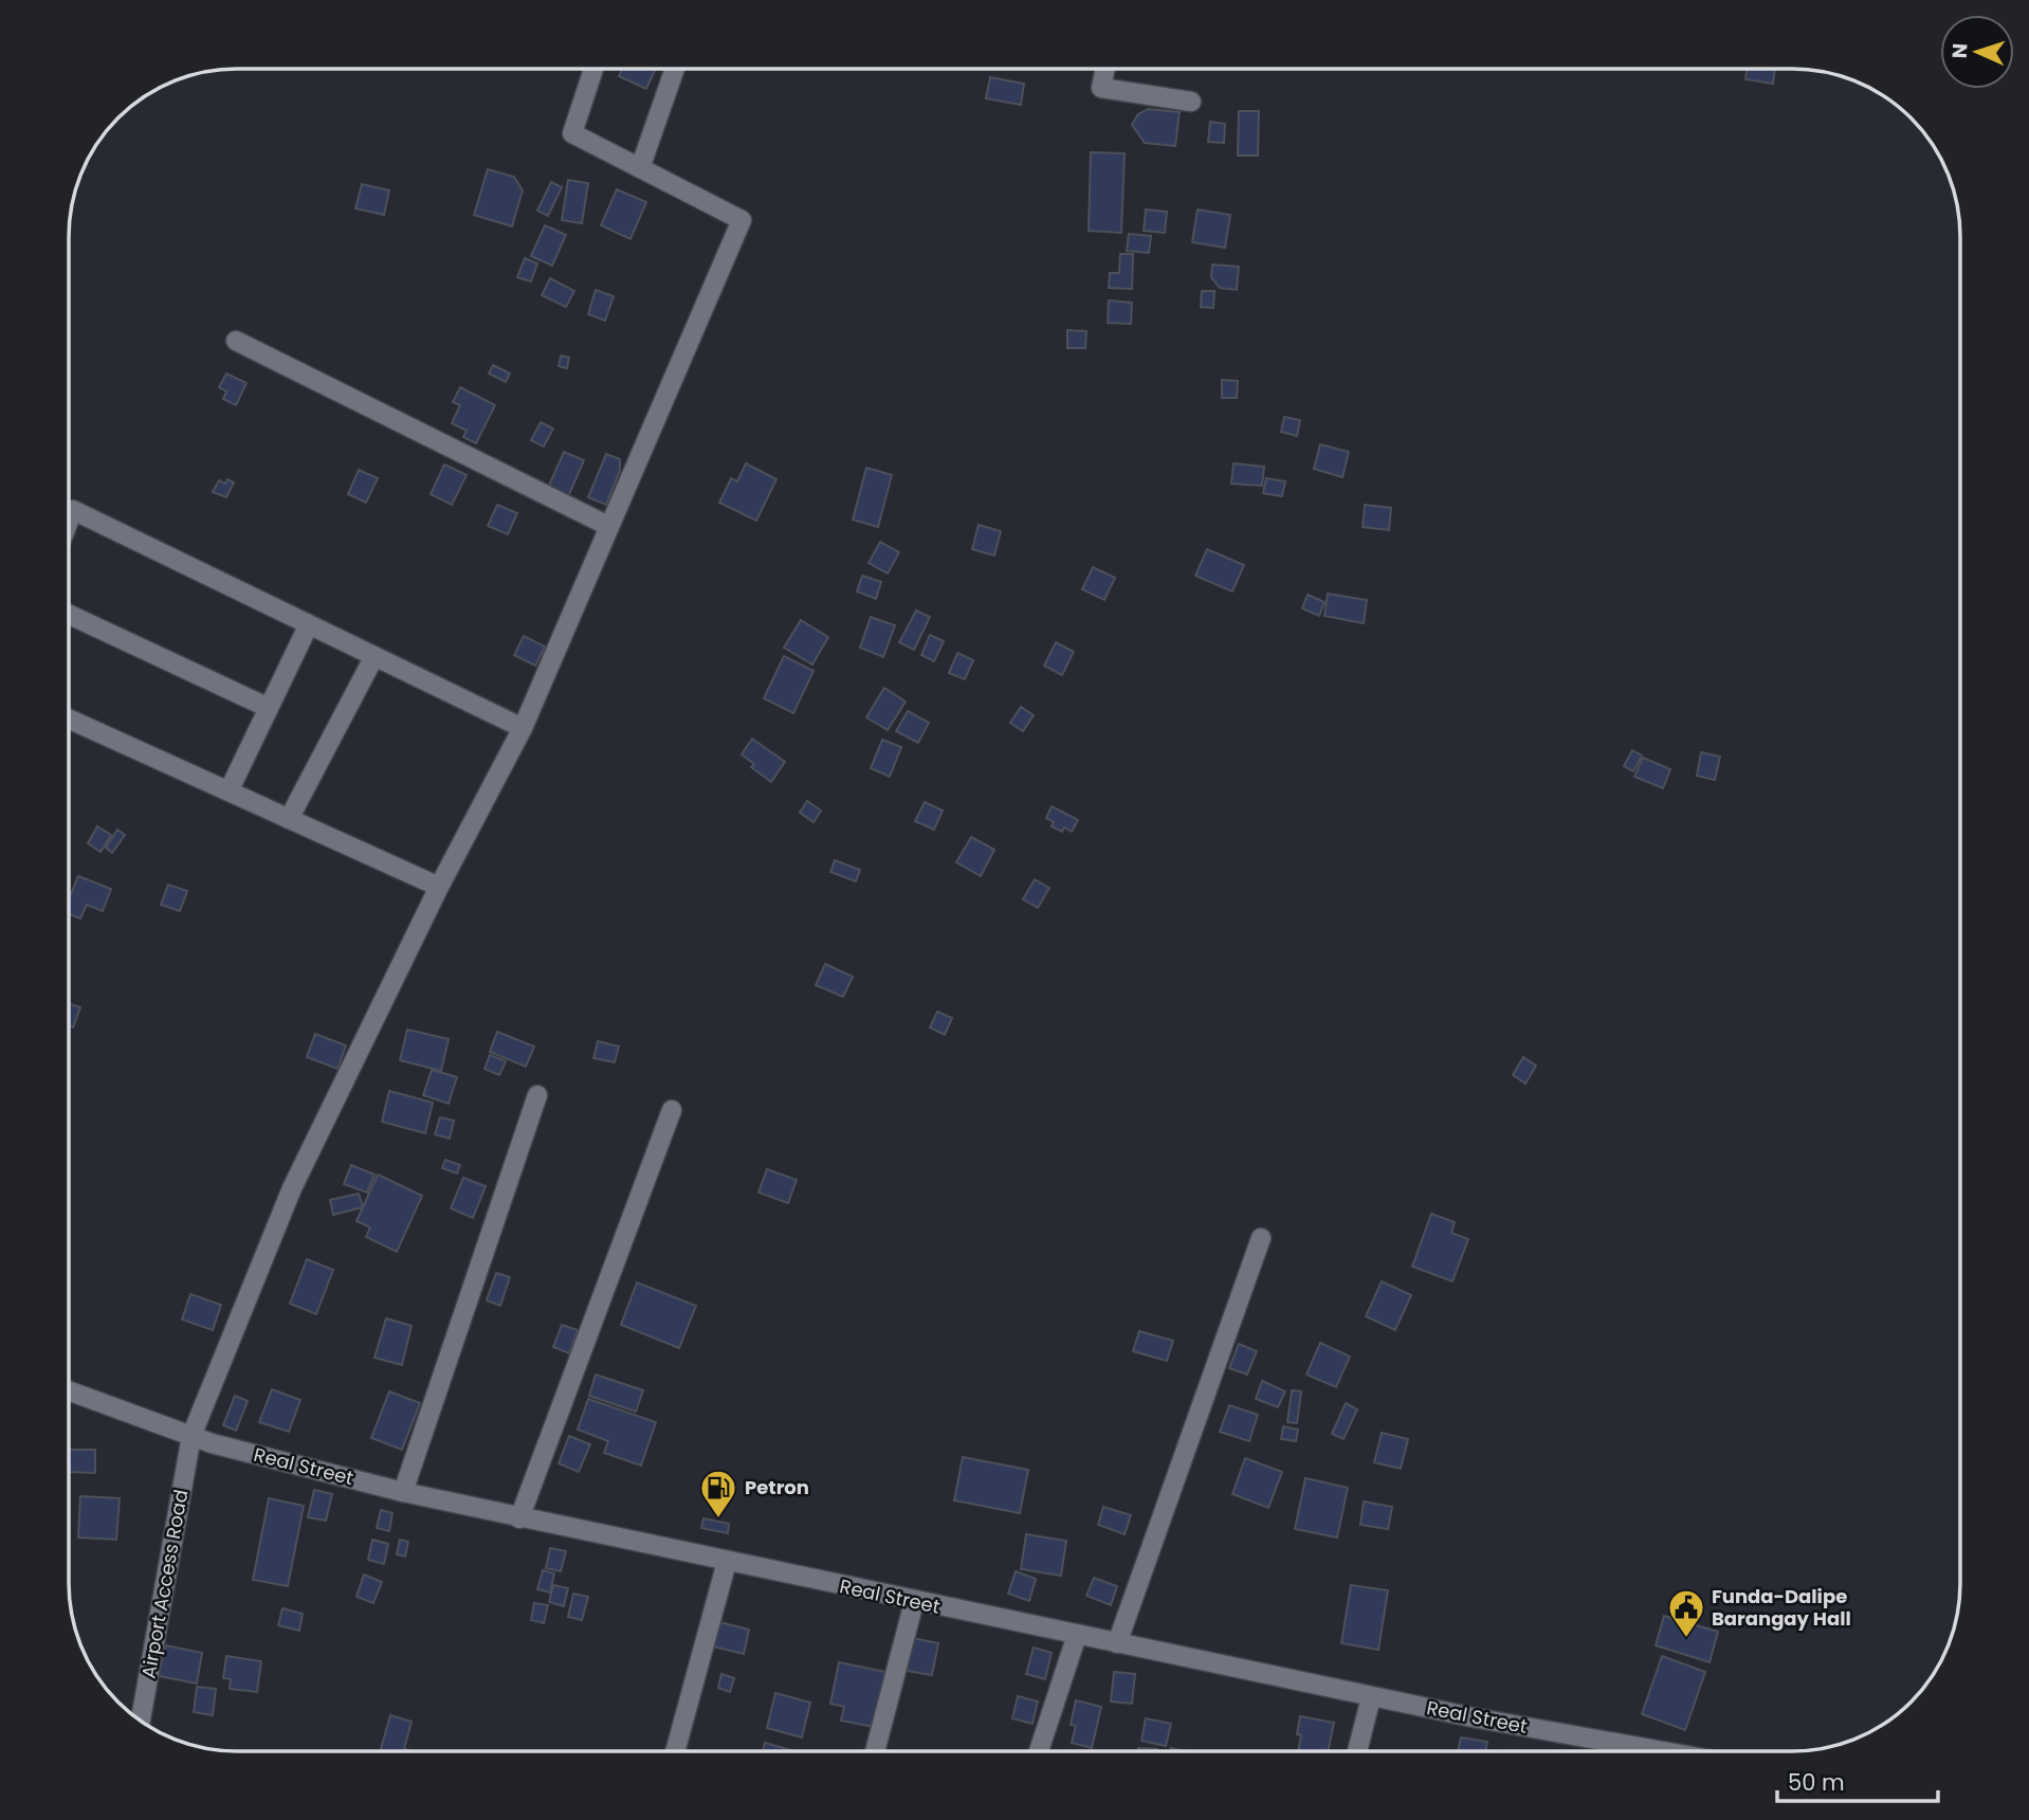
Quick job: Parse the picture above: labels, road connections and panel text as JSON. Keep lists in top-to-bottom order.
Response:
{
  "streets": {
    "street": ["Real Street", "Airport Access Road"]
  },
  "crossings": [
    ["Real Street", "Airport Access Road"]
  ],
  "places": {
    "fuel station": ["Petron"],
    "public building": ["Funda-Dalipe Barangay Hall"]
  },
  "scale_bar": "50 m",
  "north": "left"
}
